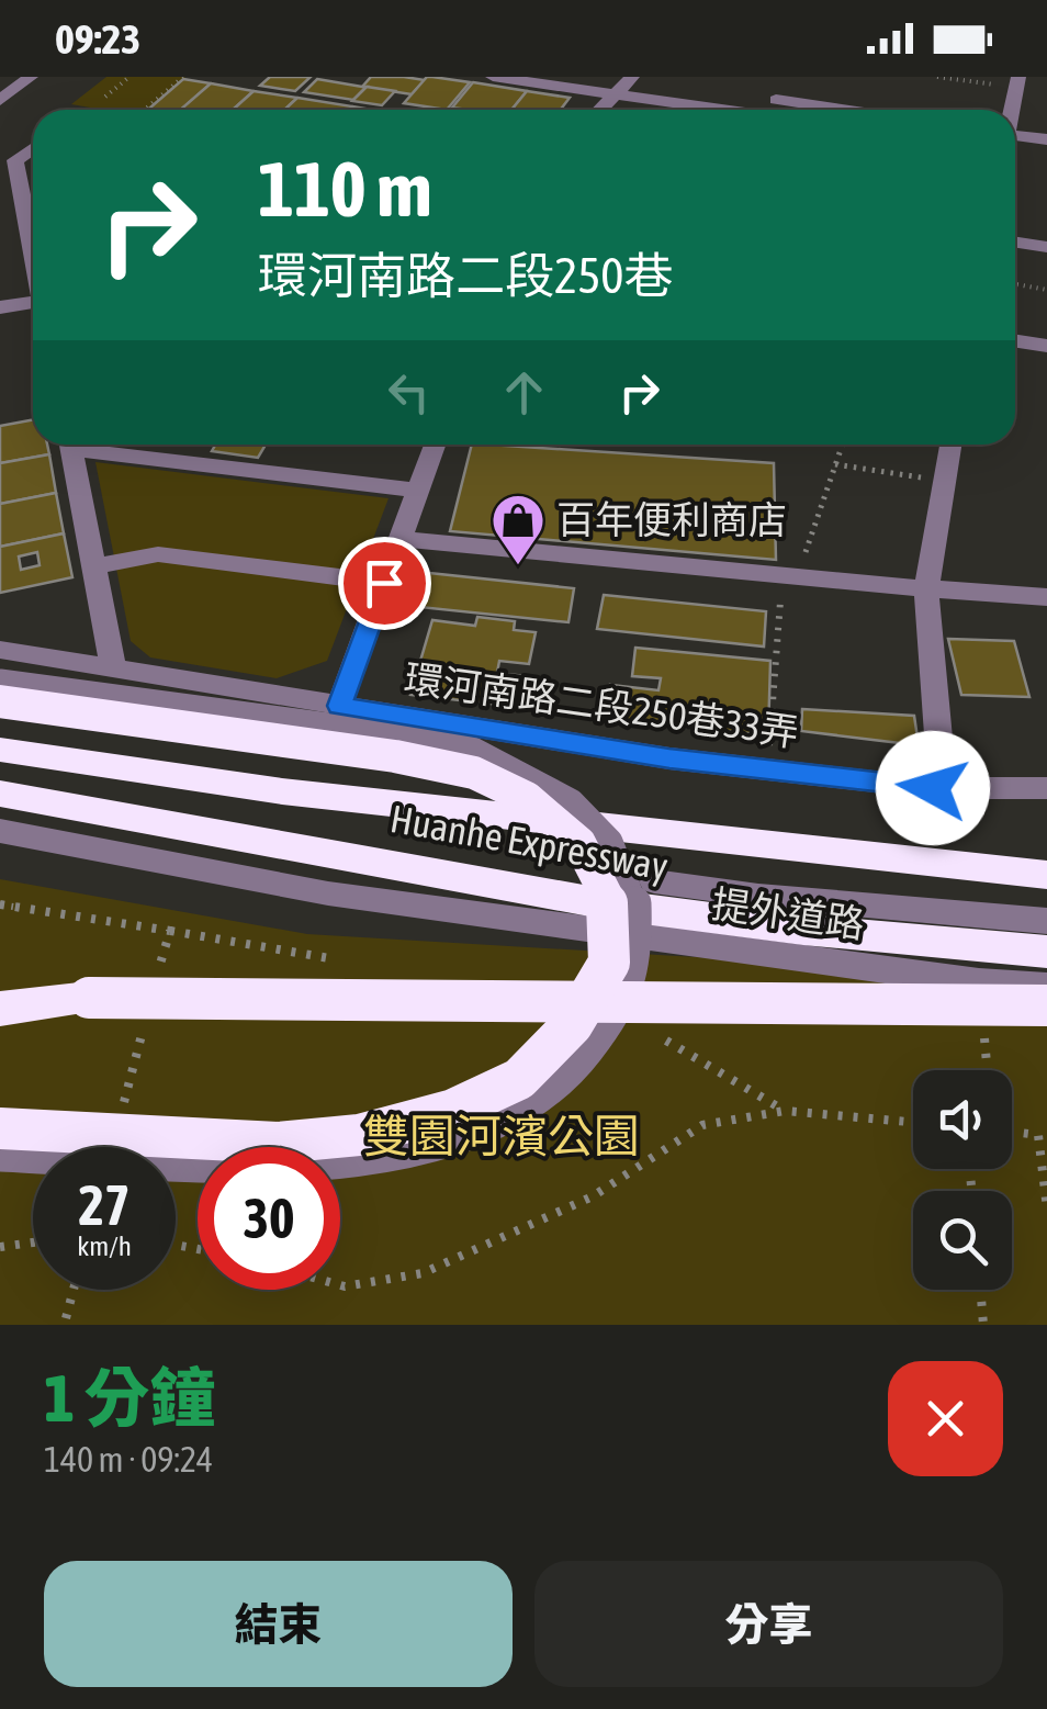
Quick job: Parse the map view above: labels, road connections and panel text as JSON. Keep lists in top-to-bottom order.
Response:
{
  "streets": {
    "highway": ["Huanhe Expressway"],
    "street": ["環河南路二段250巷33弄", "提外道路"]
  },
  "parks": ["雙園河濱公園"],
  "places": {
    "shop": ["百年便利商店"]
  },
  "page": {
    "status": "09:23",
    "turn": ["110 m", "環河南路二段250巷"],
    "speed": "27 km/h",
    "limit": "30",
    "heading": ["1 分鐘", "140 m · 09:24"],
    "buttons": ["結束", "分享"]
  }
}
